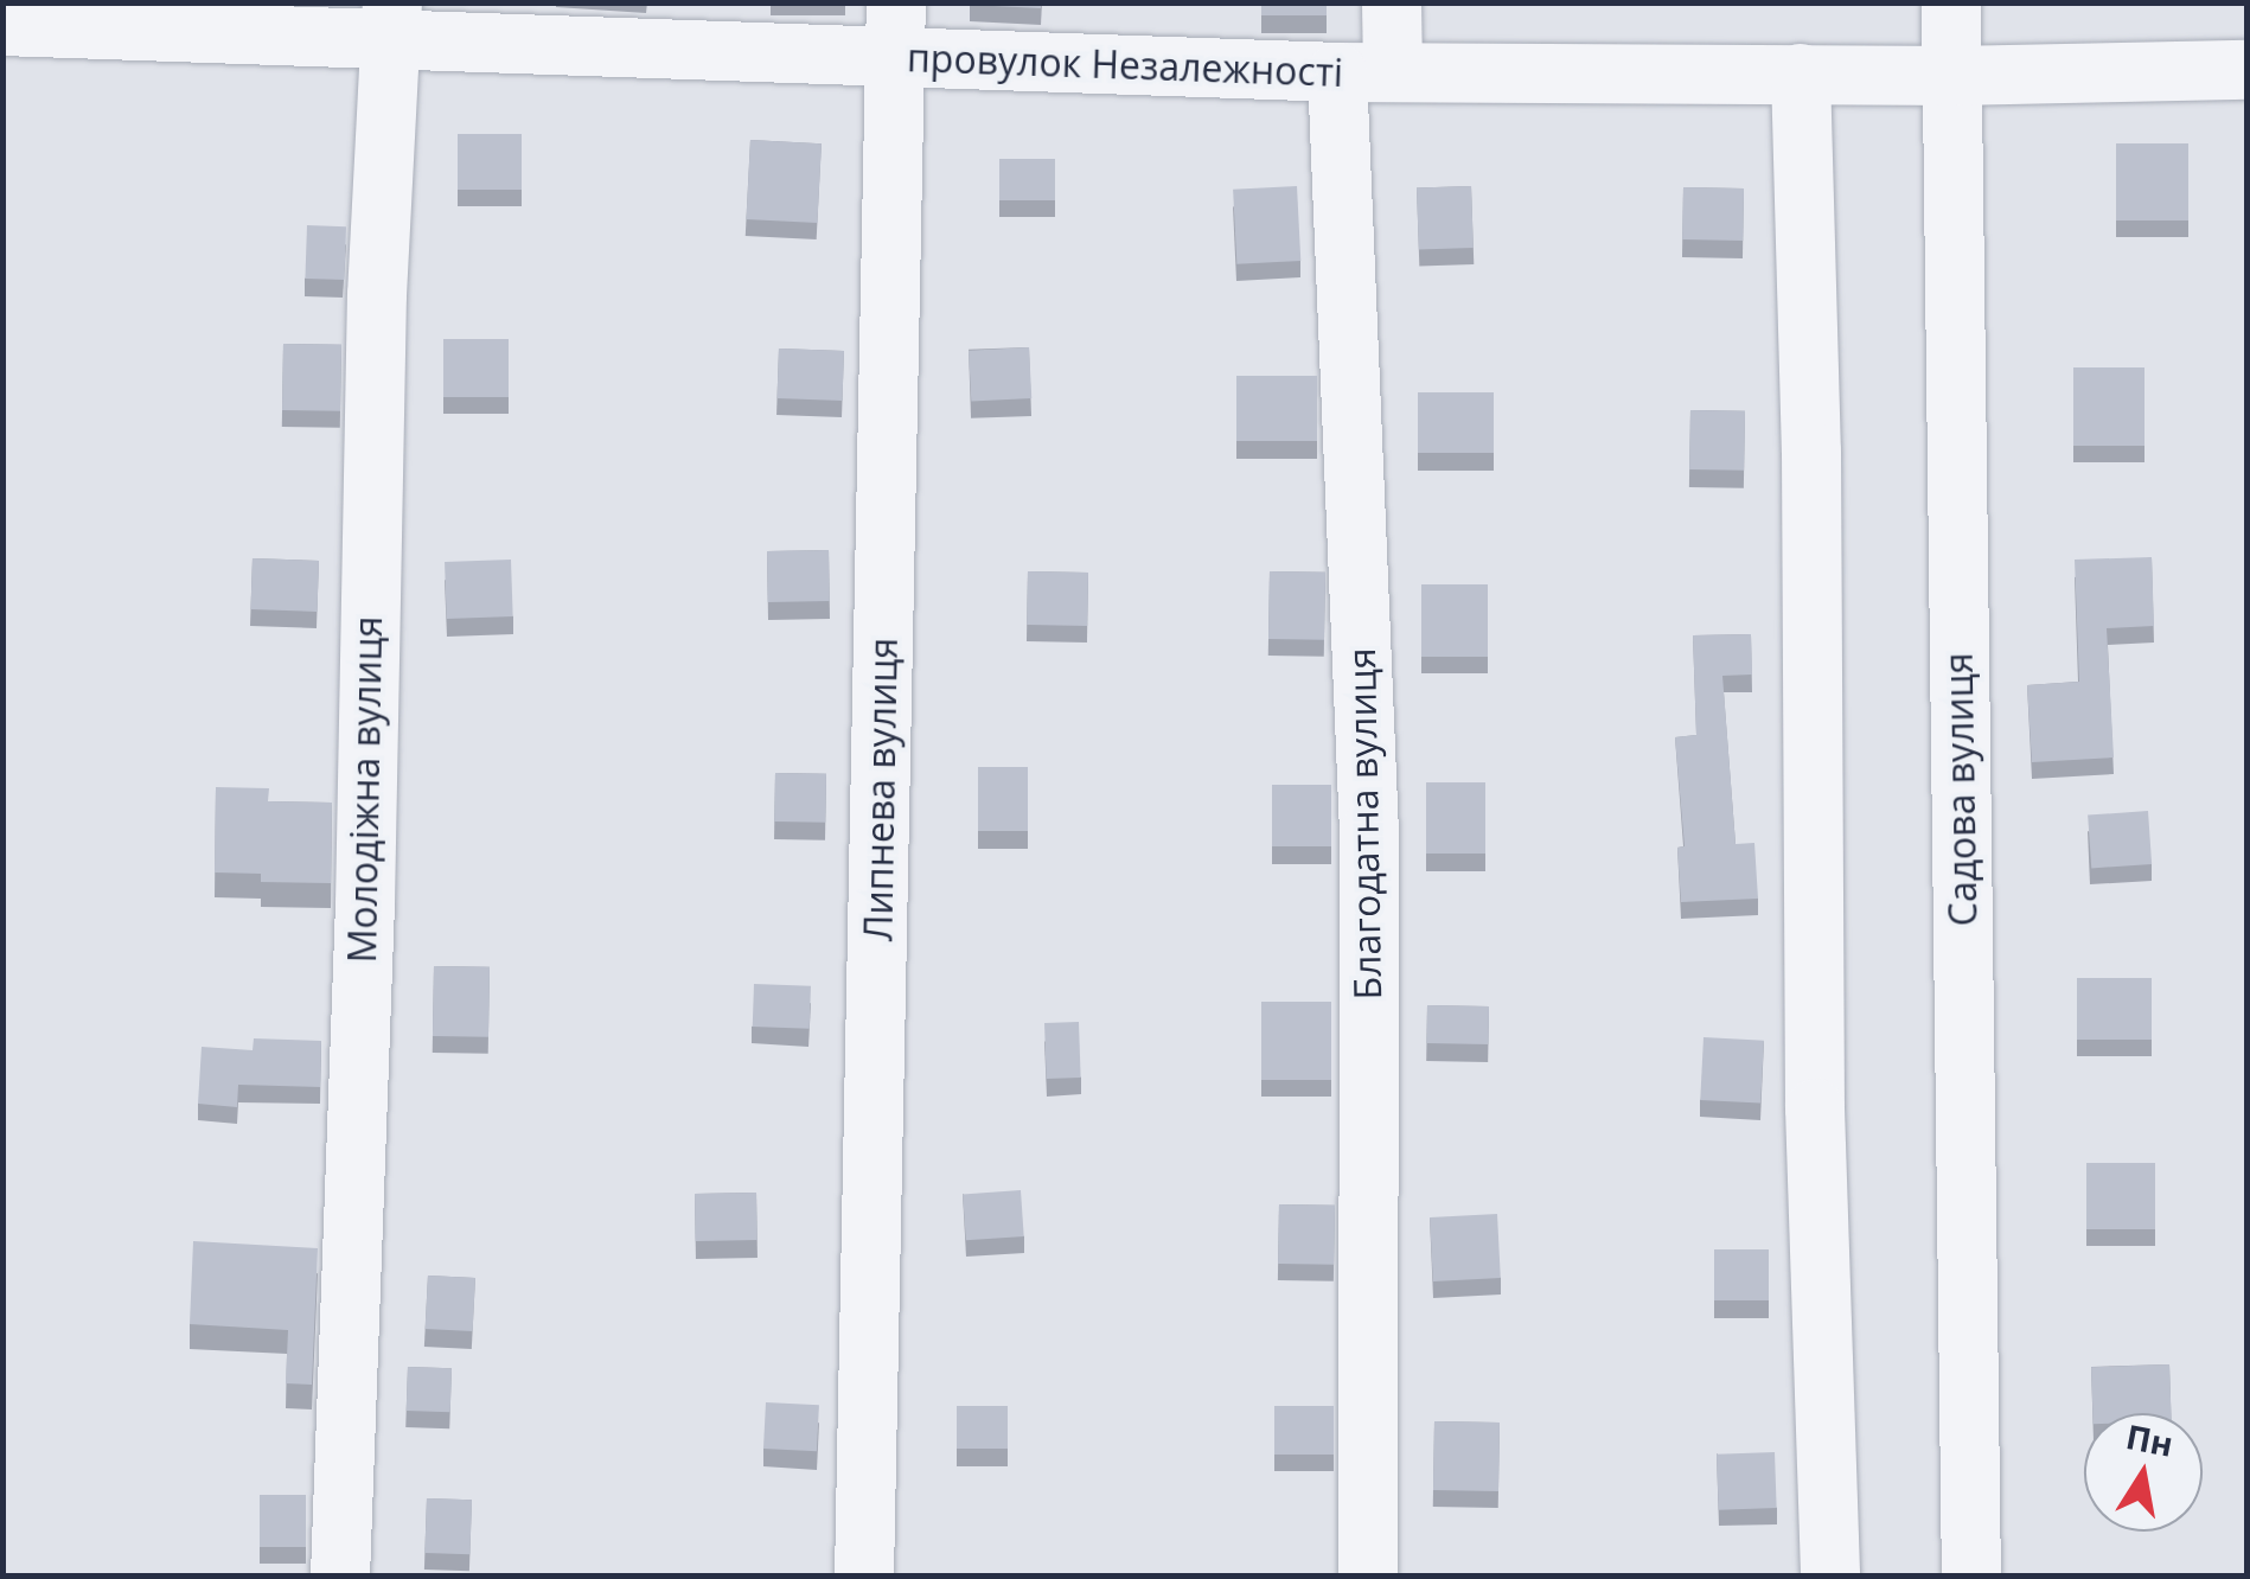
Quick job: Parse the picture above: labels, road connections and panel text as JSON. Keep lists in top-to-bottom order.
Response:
{
  "streets": {
    "street": [
      "провулок Незалежності",
      "Молодіжна вулиця",
      "Липнева вулиця",
      "Садова вулиця",
      "Благодатна вулиця"
    ]
  },
  "crossings": [
    ["провулок Незалежності", "Молодіжна вулиця"],
    ["провулок Незалежності", "Липнева вулиця"],
    ["провулок Незалежності", "Садова вулиця"],
    ["провулок Незалежності", "Благодатна вулиця"]
  ],
  "north": "top"
}
